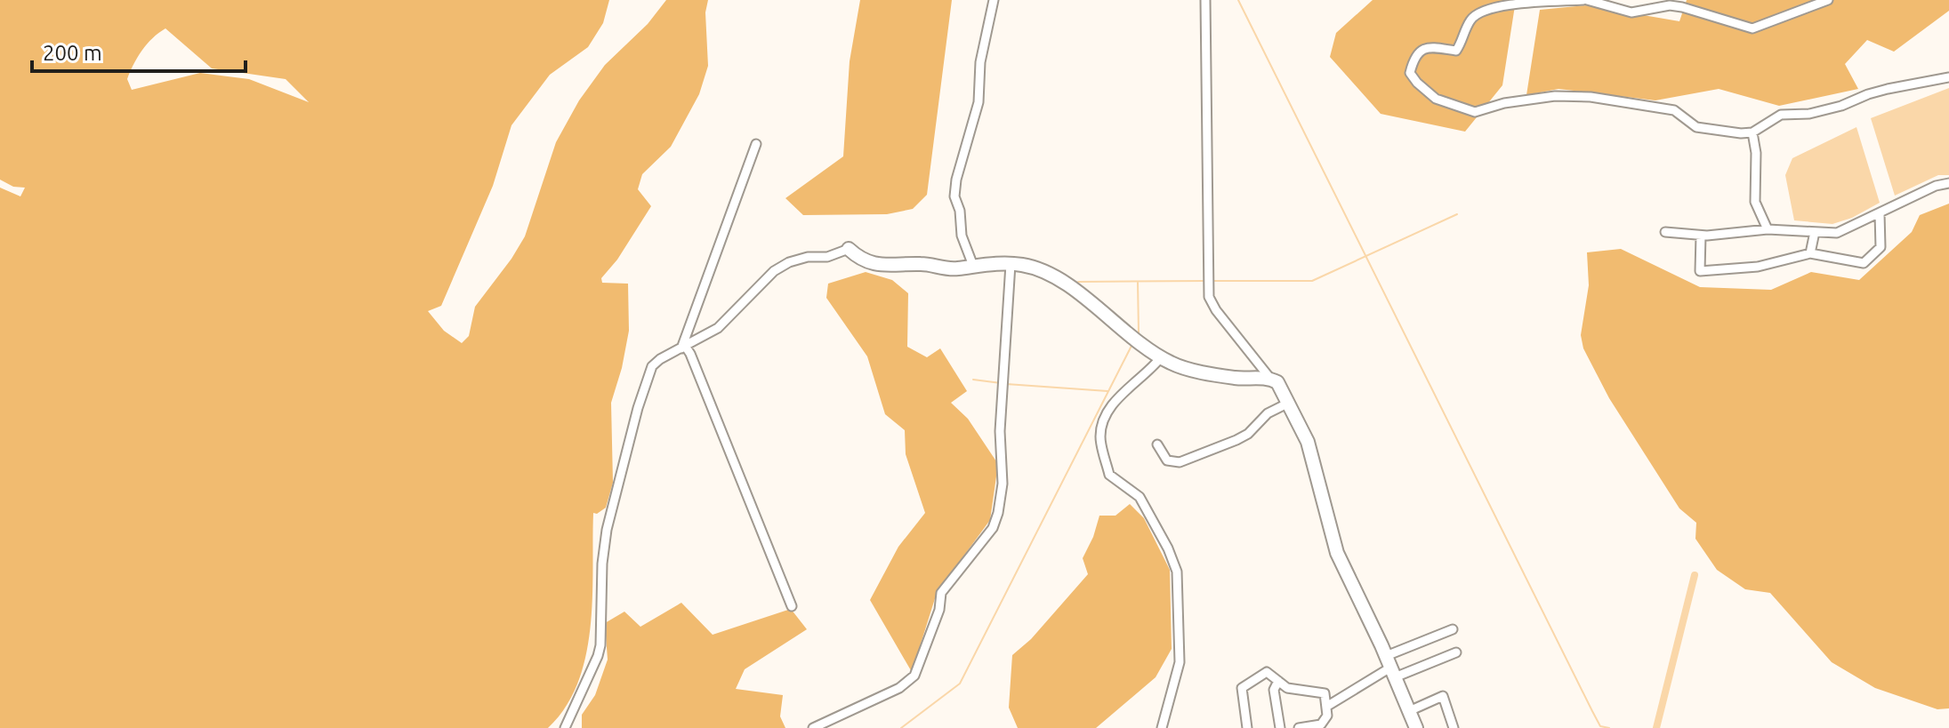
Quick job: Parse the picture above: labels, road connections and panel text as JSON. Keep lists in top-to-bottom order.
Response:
{
  "scale_bar": "200 m"
}
